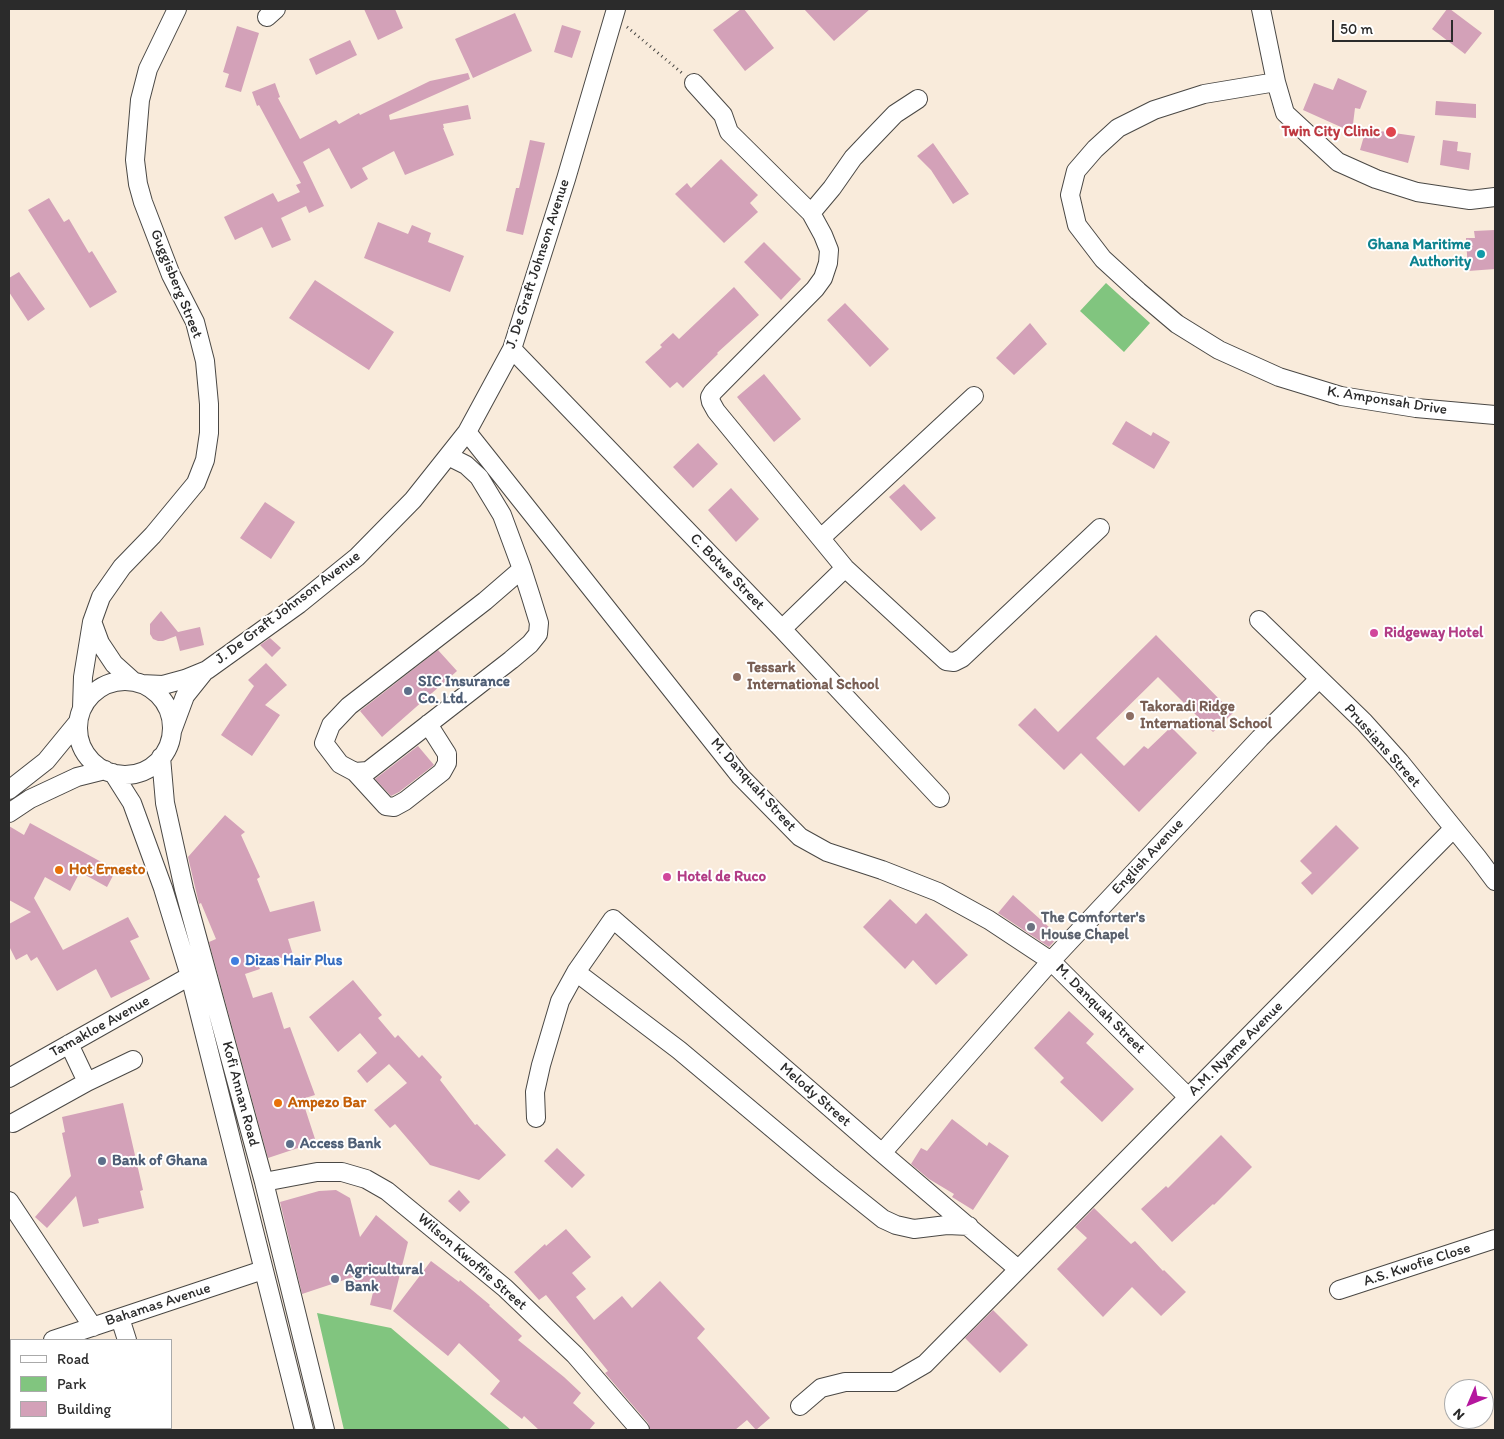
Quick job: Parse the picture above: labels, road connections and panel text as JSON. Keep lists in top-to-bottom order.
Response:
{
  "streets": {
    "street": [
      "J. De Graft Johnson Avenue",
      "Guggisberg Street",
      "K. Amponsah Drive",
      "C. Botwe Street",
      "Prussians Street",
      "M. Danquah Street",
      "English Avenue",
      "Tamakloe Avenue",
      "A.M. Nyame Avenue",
      "Kofi Annan Road",
      "Melody Street",
      "Wilson Kwoffie Street",
      "A.S. Kwofie Close",
      "Bahamas Avenue"
    ]
  },
  "crossings": [
    ["J. De Graft Johnson Avenue", "Guggisberg Street"],
    ["J. De Graft Johnson Avenue", "C. Botwe Street"],
    ["J. De Graft Johnson Avenue", "M. Danquah Street"],
    ["J. De Graft Johnson Avenue", "Kofi Annan Road"],
    ["Guggisberg Street", "Kofi Annan Road"],
    ["Prussians Street", "English Avenue"],
    ["Prussians Street", "A.M. Nyame Avenue"],
    ["M. Danquah Street", "English Avenue"],
    ["M. Danquah Street", "A.M. Nyame Avenue"],
    ["English Avenue", "Melody Street"],
    ["Tamakloe Avenue", "Kofi Annan Road"],
    ["A.M. Nyame Avenue", "Melody Street"],
    ["Kofi Annan Road", "Wilson Kwoffie Street"],
    ["Kofi Annan Road", "Bahamas Avenue"]
  ],
  "places": [
    "Twin City Clinic",
    "Ghana Maritime Authority",
    "Ridgeway Hotel",
    "Tessark International School",
    "SIC Insurance Co. Ltd.",
    "Takoradi Ridge International School",
    "Hot Ernesto",
    "Hotel de Ruco",
    "The Comforter's House Chapel",
    "Dizas Hair Plus",
    "Ampezo Bar",
    "Access Bank",
    "Bank of Ghana",
    "Agricultural Bank"
  ],
  "legend": ["Road", "Park", "Building"],
  "scale_bar": "50 m",
  "north": "bottom left"
}
